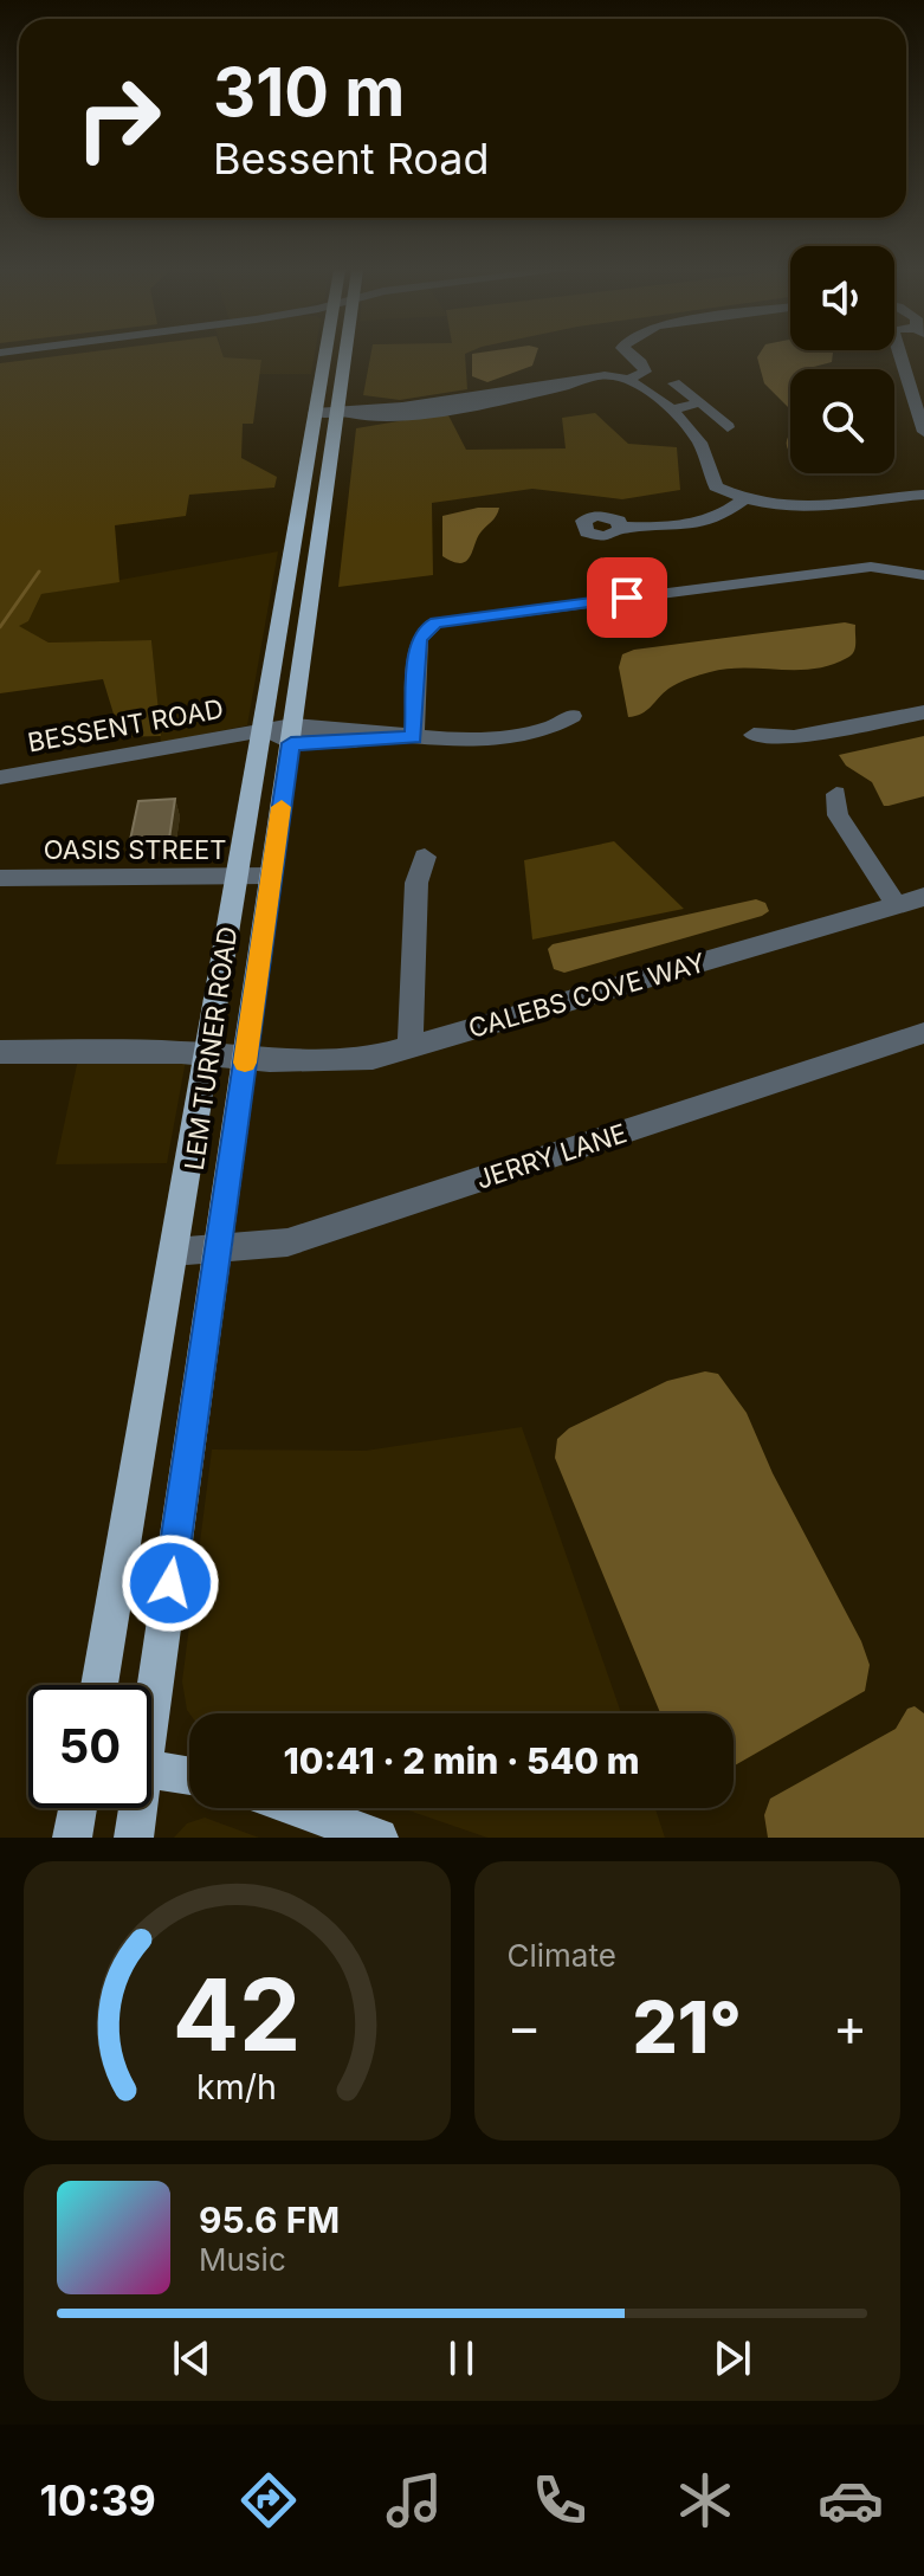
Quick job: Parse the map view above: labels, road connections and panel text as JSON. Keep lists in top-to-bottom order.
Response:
{
  "streets": {
    "main road": ["LEM TURNER ROAD"],
    "street": [
      "BESSENT ROAD",
      "OASIS STREET",
      "CALEBS COVE WAY",
      "JERRY LANE"
    ]
  },
  "crossings": [
    ["BESSENT ROAD", "LEM TURNER ROAD"],
    ["OASIS STREET", "LEM TURNER ROAD"],
    ["CALEBS COVE WAY", "LEM TURNER ROAD"],
    ["LEM TURNER ROAD", "JERRY LANE"]
  ],
  "page": {
    "turn": ["310 m", "Bessent Road"],
    "limit": "50",
    "trip": "10:41 · 2 min · 540 m",
    "tile": "Climate",
    "heat": ["−", "21°", "+"],
    "song": ["95.6 FM", "Music"],
    "tabs": "10:39",
    "gauge": ["42", "km/h"]
  }
}
